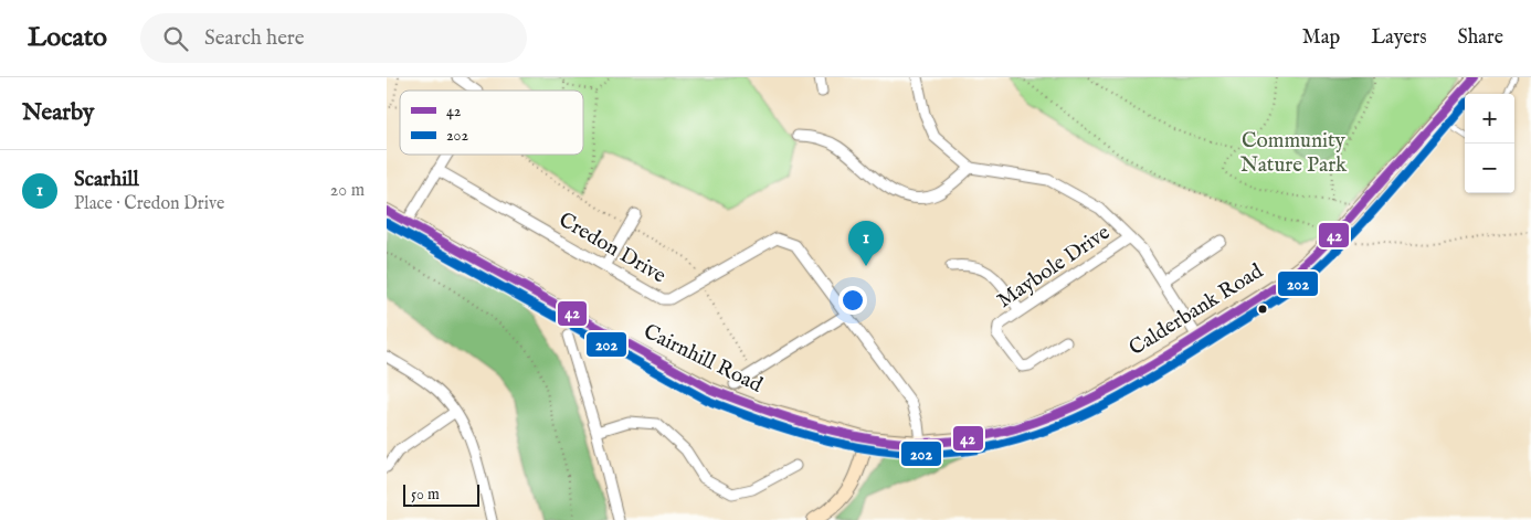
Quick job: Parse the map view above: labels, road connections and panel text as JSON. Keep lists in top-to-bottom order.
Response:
{
  "streets": {
    "main road": ["Calderbank Road", "Cairnhill Road"],
    "street": ["Credon Drive", "Maybole Drive"]
  },
  "crossings": [
    ["Credon Drive", "Calderbank Road"],
    ["Calderbank Road", "Cairnhill Road"]
  ],
  "parks": ["Community Nature Park"],
  "lines": ["transit line 42", "transit line 202"],
  "legend": ["42", "202"],
  "scale_bar": "50 m",
  "page": {
    "header": "Locato",
    "search": "Search here",
    "nav": ["Map", "Layers", "Share"],
    "heading": "Nearby",
    "map_buttons": ["+", "−"],
    "list": [
      {
        "mark": "1",
        "name": "Scarhill",
        "note": "Place · Credon Drive",
        "value": "20 m"
      }
    ],
    "pins": "1",
    "scale": "50 m"
  }
}
